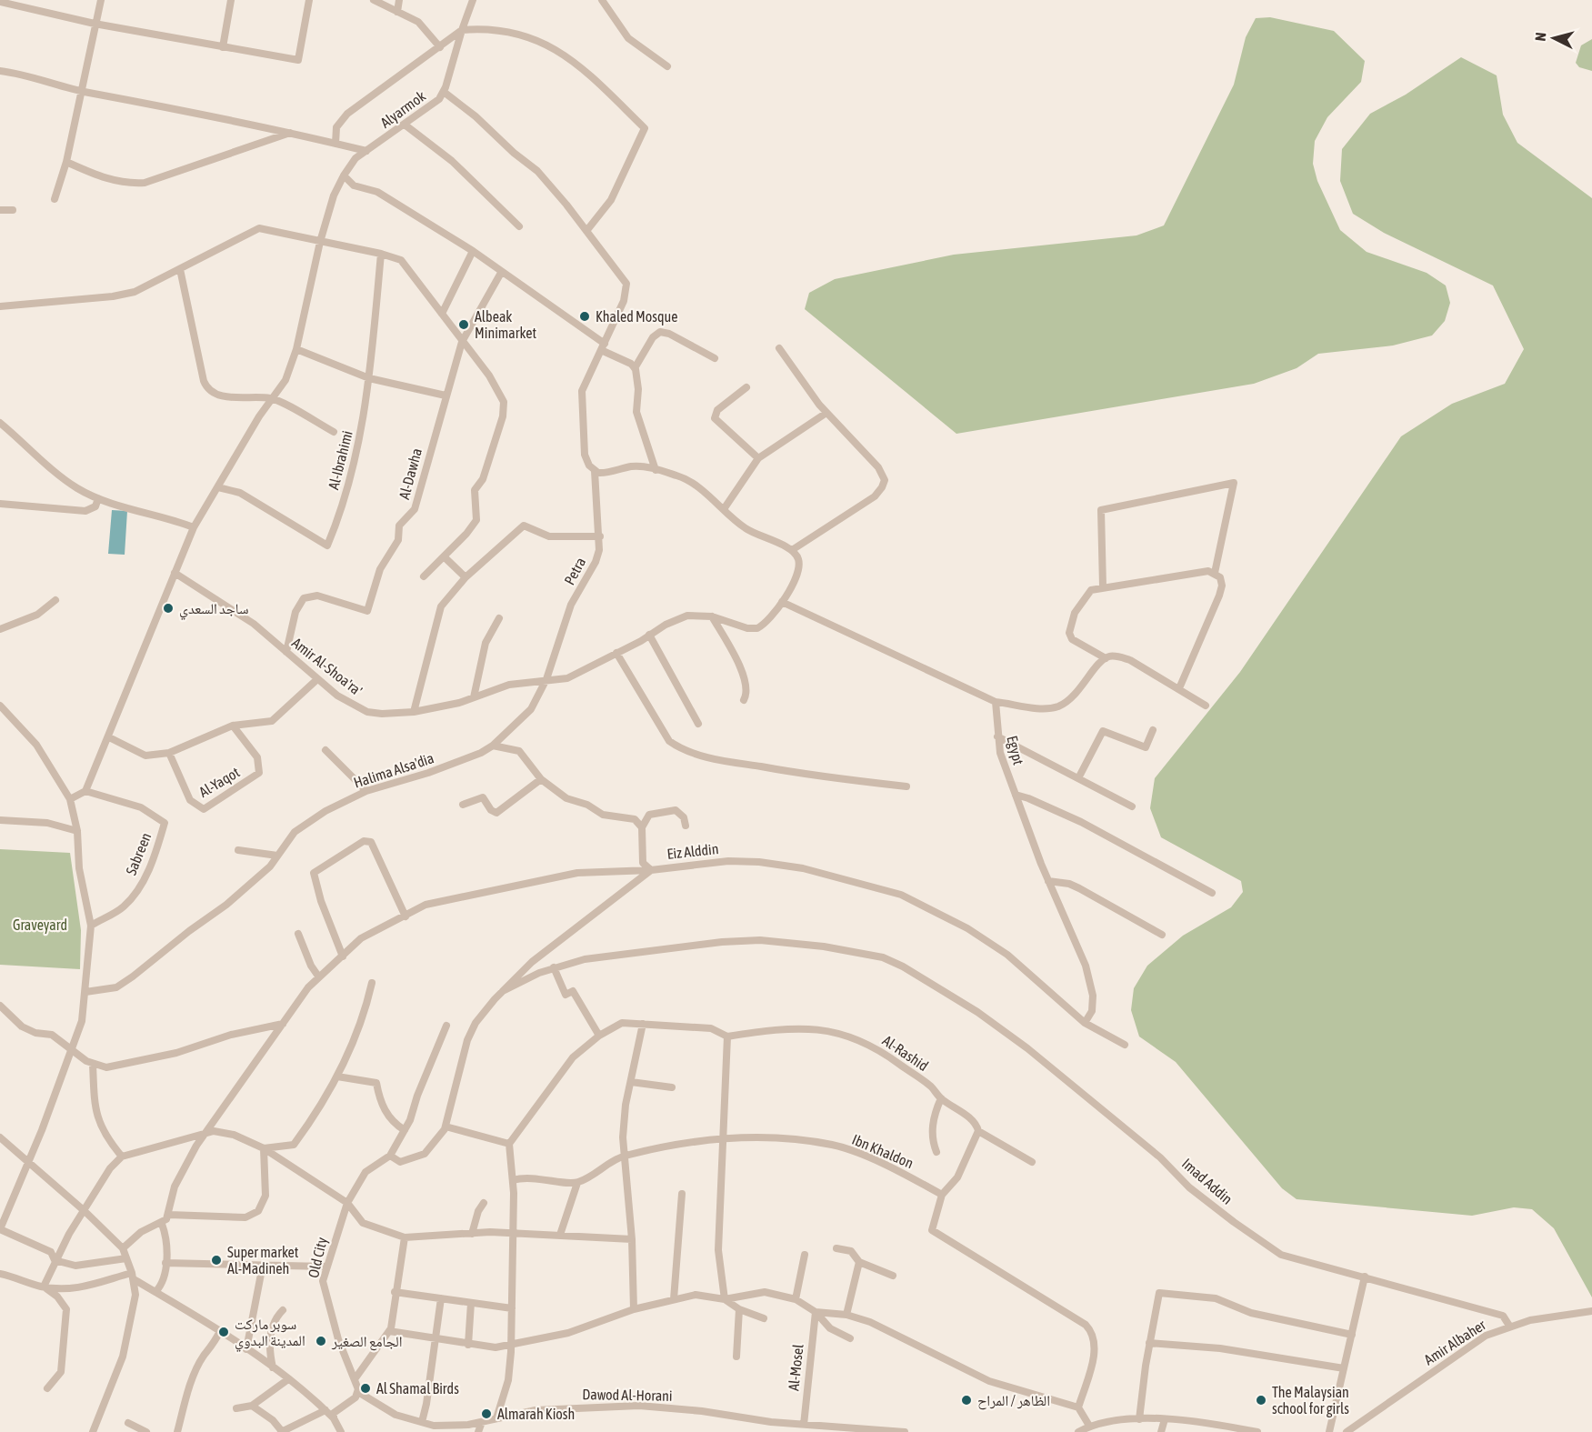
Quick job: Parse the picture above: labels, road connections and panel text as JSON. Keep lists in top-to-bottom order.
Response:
{
  "streets": {
    "street": [
      "Alyarmok",
      "Al-Ibrahimi",
      "Al-Dawha",
      "Petra",
      "Amir Al-Shoa'ra'",
      "Egypt",
      "Halima Alsa'dia",
      "Al-Yaqot",
      "Eiz Alddin",
      "Sabreen",
      "Al-Rashid",
      "Ibn Khaldon",
      "Imad Addin",
      "Old City",
      "Amir Albaher",
      "Al-Mosel",
      "Dawod Al-Horani"
    ]
  },
  "crossings": [
    ["Alyarmok", "Al-Ibrahimi"],
    ["Alyarmok", "Amir Al-Shoa'ra'"],
    ["Alyarmok", "Sabreen"],
    ["Al-Dawha", "Amir Al-Shoa'ra'"],
    ["Petra", "Amir Al-Shoa'ra'"],
    ["Petra", "Halima Alsa'dia"],
    ["Amir Al-Shoa'ra'", "Halima Alsa'dia"],
    ["Egypt", "Eiz Alddin"],
    ["Imad Addin", "Amir Albaher"],
    ["Old City", "Dawod Al-Horani"],
    ["Al-Mosel", "Dawod Al-Horani"]
  ],
  "parks": ["Graveyard"],
  "places": [
    "Khaled Mosque",
    "Albeak Minimarket",
    "ساجد السعدي",
    "Super market Al-Madineh",
    "سوبر ماركت المدينة البدوي",
    "الجامع الصغير",
    "Al Shamal Birds",
    "الظاهر / المراح",
    "The Malaysian school for girls",
    "Almarah Kiosh"
  ],
  "north": "left"
}
